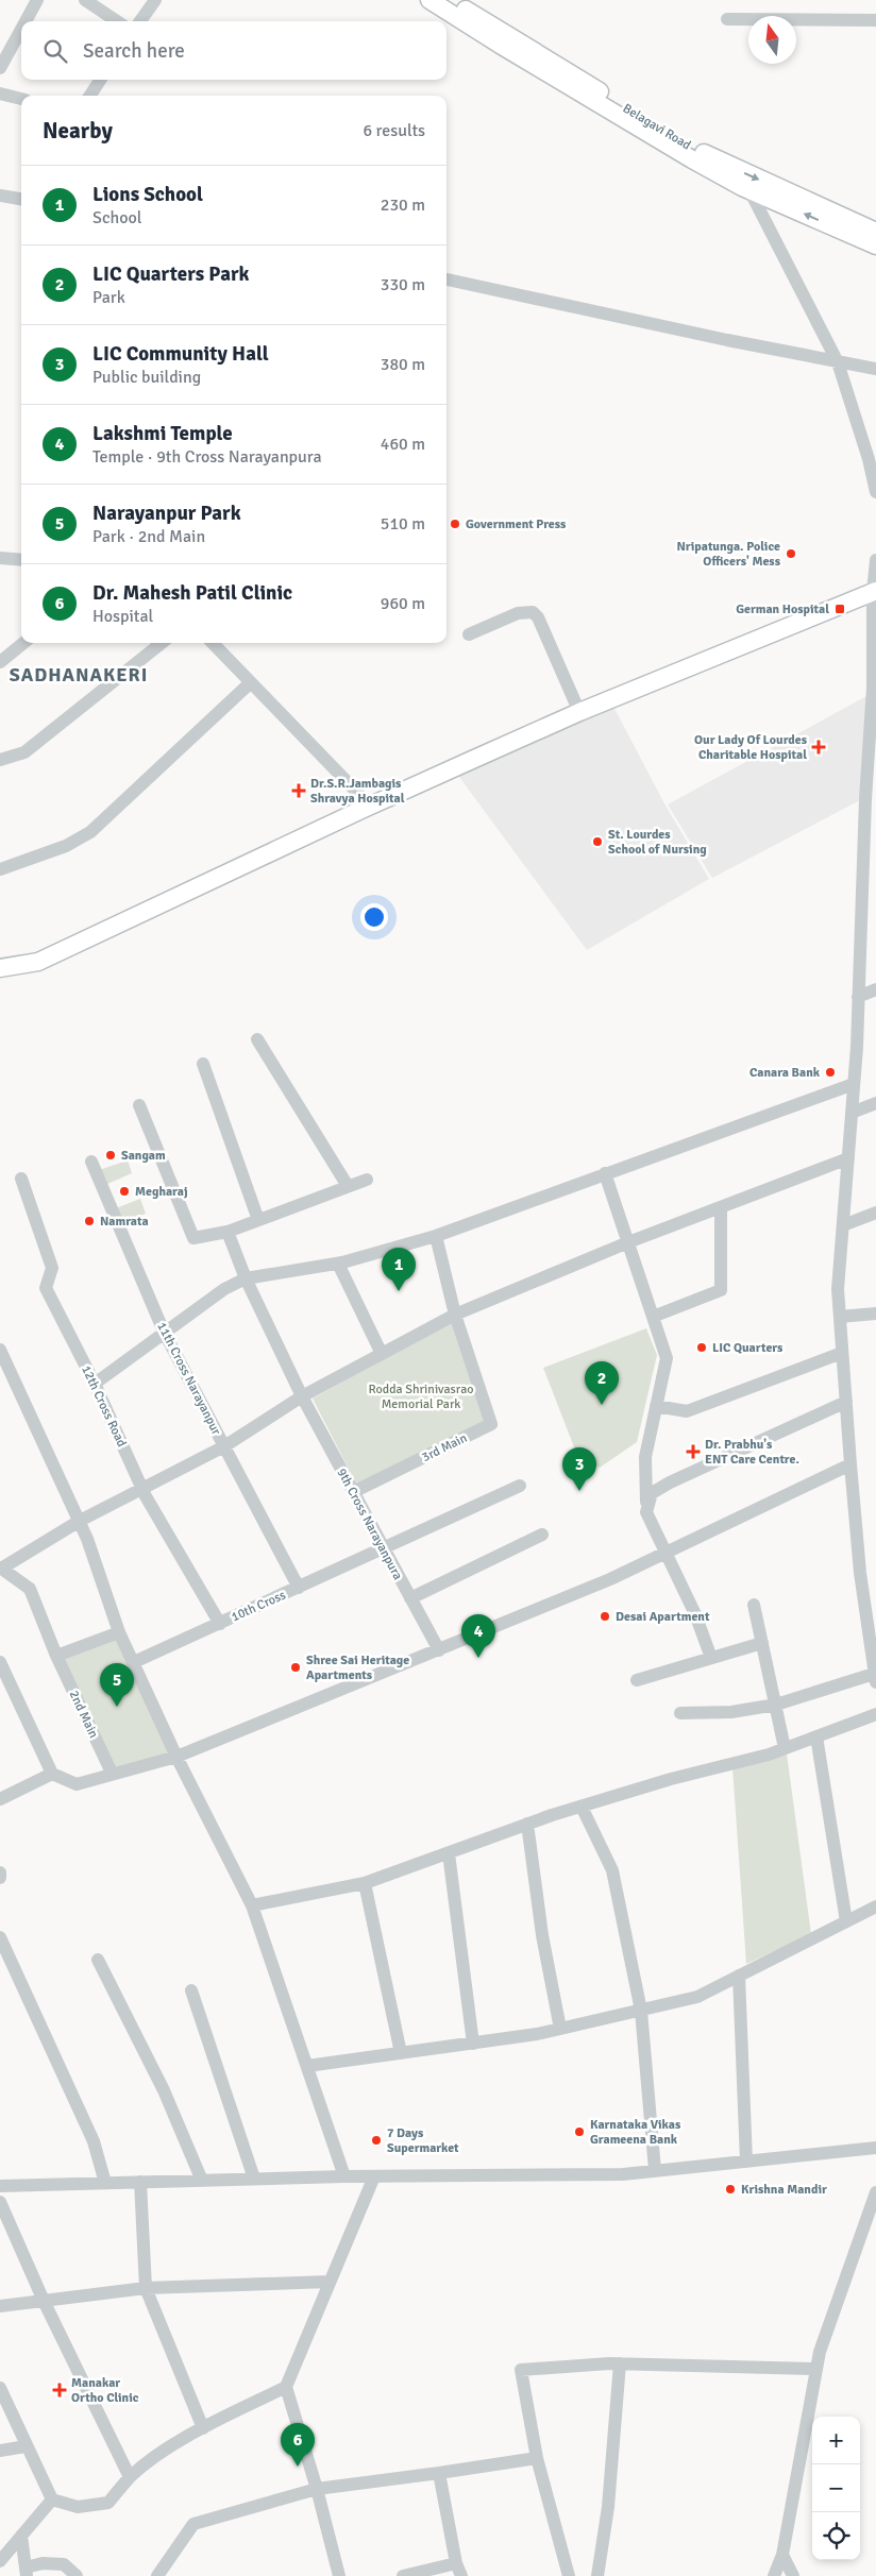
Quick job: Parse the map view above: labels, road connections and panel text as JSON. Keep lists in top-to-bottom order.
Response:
{
  "streets": {
    "main road": ["Belagavi Road"],
    "street": [
      "11th Cross Narayanpur",
      "12th Cross Road",
      "3rd Main",
      "9th Cross Narayanpura",
      "10th Cross",
      "2nd Main"
    ]
  },
  "crossings": [
    ["11th Cross Narayanpur", "10th Cross"],
    ["12th Cross Road", "10th Cross"],
    ["3rd Main", "9th Cross Narayanpura"],
    ["9th Cross Narayanpura", "10th Cross"]
  ],
  "districts": ["SADHANAKERI"],
  "parks": ["Rodda Shrinivasrao Memorial Park"],
  "places": {
    "other": [
      "Government Press",
      "Nripatunga. Police Officers' Mess",
      "St. Lourdes School of Nursing",
      "Canara Bank",
      "Sangam",
      "Megharaj",
      "Namrata",
      "LIC Quarters",
      "Desai Apartment",
      "Shree Sai Heritage Apartments",
      "Karnataka Vikas Grameena Bank",
      "7 Days Supermarket",
      "Krishna Mandir"
    ],
    "transit": ["German Hospital"],
    "health": [
      "Our Lady Of Lourdes Charitable Hospital",
      "Dr.S.R.Jambagis Shravya Hospital",
      "Dr. Prabhu's ENT Care Centre.",
      "Manakar Ortho Clinic"
    ]
  },
  "north": "top",
  "page": {
    "search": "Search here",
    "heading": ["Nearby", "6 results"],
    "list": [
      {
        "mark": "1",
        "name": "Lions School",
        "note": "School",
        "value": "230 m"
      },
      {
        "mark": "2",
        "name": "LIC Quarters Park",
        "note": "Park",
        "value": "330 m"
      },
      {
        "mark": "3",
        "name": "LIC Community Hall",
        "note": "Public building",
        "value": "380 m"
      },
      {
        "mark": "4",
        "name": "Lakshmi Temple",
        "note": "Temple · 9th Cross Narayanpura",
        "value": "460 m"
      },
      {
        "mark": "5",
        "name": "Narayanpur Park",
        "note": "Park · 2nd Main",
        "value": "510 m"
      },
      {
        "mark": "6",
        "name": "Dr. Mahesh Patil Clinic",
        "note": "Hospital",
        "value": "960 m"
      }
    ],
    "pins": [
      "1",
      "2",
      "3",
      "4",
      "5",
      "6"
    ],
    "map_buttons": ["+", "−"]
  }
}
